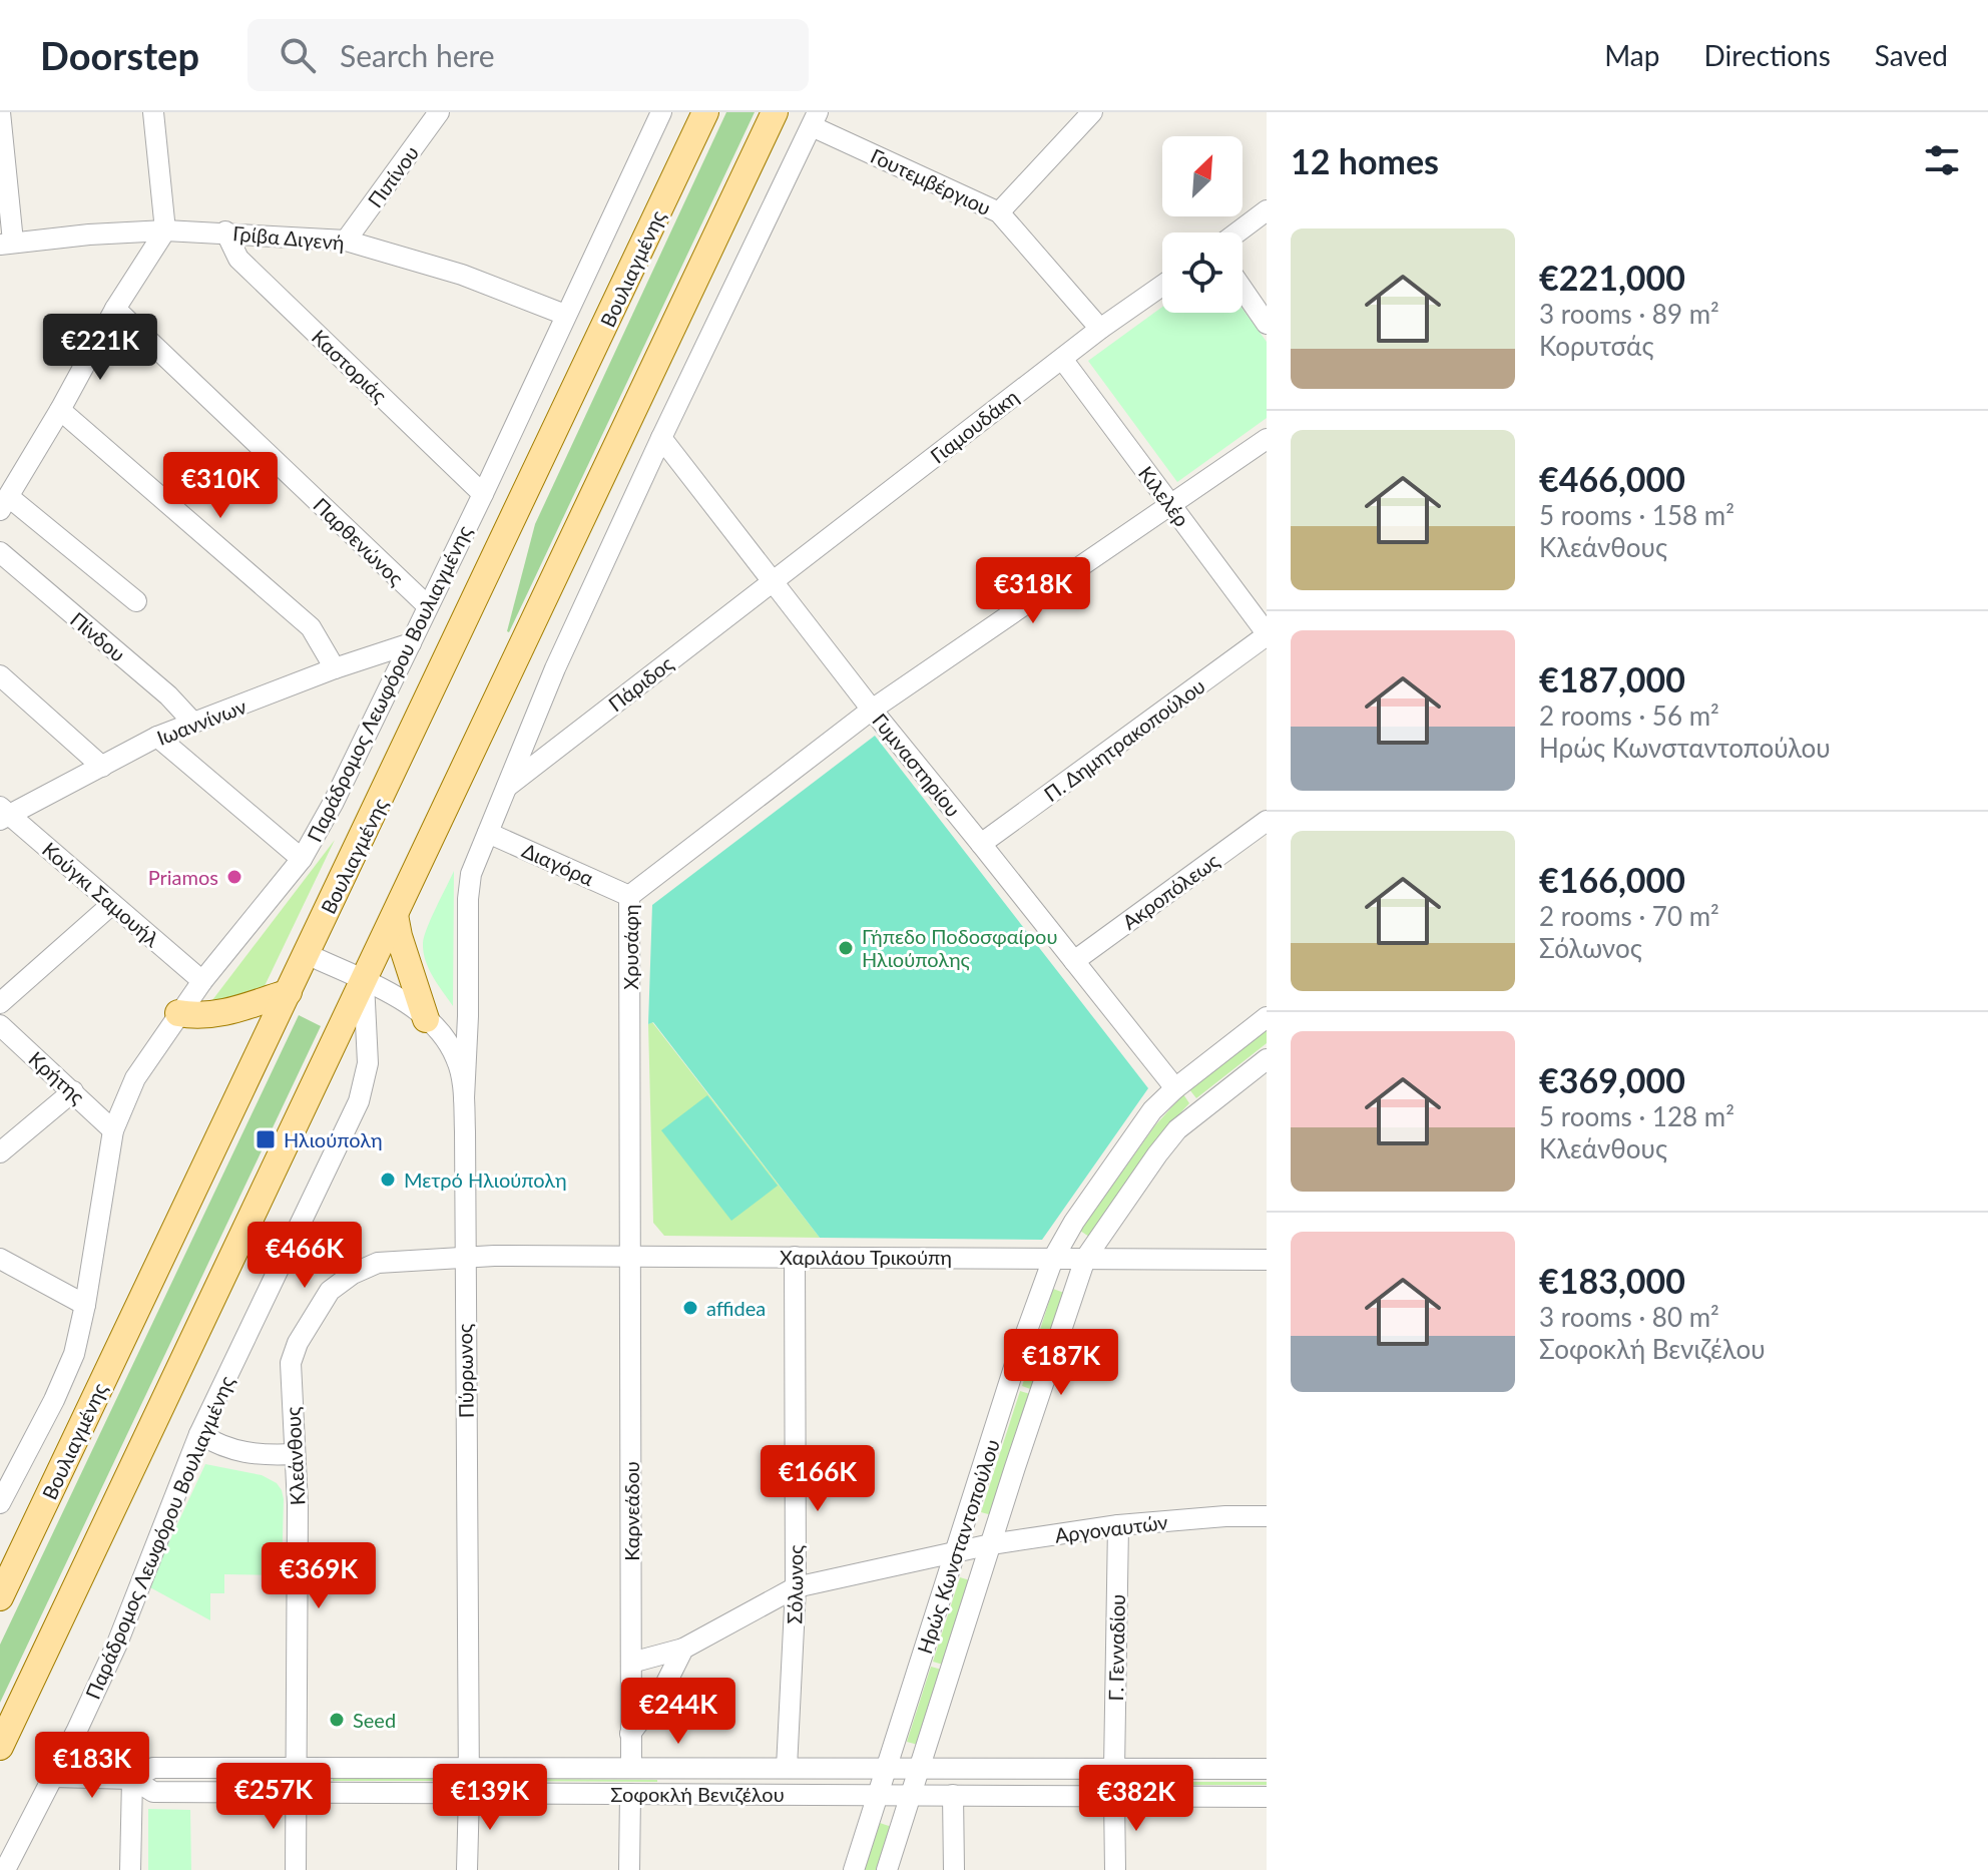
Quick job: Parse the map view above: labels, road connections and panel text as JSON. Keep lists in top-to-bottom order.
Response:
{
  "streets": {
    "main road": ["Βουλιαγμένης"],
    "street": [
      "Πιπίνου",
      "Γουτεμβέργιου",
      "Γρίβα Διγενή",
      "Καστοριάς",
      "Γιαμουδάκη",
      "Κιλελέρ",
      "Παρθενώνος",
      "Πίνδου",
      "Παράδρομος Λεωφόρου Βουλιαγμένης",
      "Πάριδος",
      "Ιωαννίνων",
      "Π. Δημητρακοπούλου",
      "Γυμναστηρίου",
      "Διαγόρα",
      "Ακροπόλεως",
      "Κούγκι Σαμουήλ",
      "Χρυσάφη",
      "Κρήτης",
      "Χαριλάου Τρικούπη",
      "Πύρρωνος",
      "Κλεάνθους",
      "Καρνεάδου",
      "Αργοναυτών",
      "Ηρώς Κωνσταντοπούλου",
      "Σόλωνος",
      "Γ. Γενναδίου",
      "Σοφοκλή Βενιζέλου"
    ]
  },
  "crossings": [
    ["Πιπίνου", "Γρίβα Διγενή"],
    ["Γουτεμβέργιου", "Γιαμουδάκη"],
    ["Γρίβα Διγενή", "Καστοριάς"],
    ["Γρίβα Διγενή", "Παράδρομος Λεωφόρου Βουλιαγμένης"],
    ["Βουλιαγμένης", "Πύρρωνος"],
    ["Καστοριάς", "Παράδρομος Λεωφόρου Βουλιαγμένης"],
    ["Γιαμουδάκη", "Κιλελέρ"],
    ["Γιαμουδάκη", "Πάριδος"],
    ["Γιαμουδάκη", "Γυμναστηρίου"],
    ["Κιλελέρ", "Π. Δημητρακοπούλου"],
    ["Κιλελέρ", "Χρυσάφη"],
    ["Παρθενώνος", "Παράδρομος Λεωφόρου Βουλιαγμένης"],
    ["Πίνδου", "Ιωαννίνων"],
    ["Παράδρομος Λεωφόρου Βουλιαγμένης", "Ιωαννίνων"],
    ["Παράδρομος Λεωφόρου Βουλιαγμένης", "Κούγκι Σαμουήλ"],
    ["Παράδρομος Λεωφόρου Βουλιαγμένης", "Κρήτης"],
    ["Παράδρομος Λεωφόρου Βουλιαγμένης", "Πύρρωνος"],
    ["Παράδρομος Λεωφόρου Βουλιαγμένης", "Σοφοκλή Βενιζέλου"],
    ["Πάριδος", "Γυμναστηρίου"],
    ["Ιωαννίνων", "Κούγκι Σαμουήλ"],
    ["Π. Δημητρακοπούλου", "Γυμναστηρίου"],
    ["Γυμναστηρίου", "Ακροπόλεως"],
    ["Γυμναστηρίου", "Χρυσάφη"],
    ["Γυμναστηρίου", "Ηρώς Κωνσταντοπούλου"],
    ["Διαγόρα", "Χρυσάφη"],
    ["Χρυσάφη", "Χαριλάου Τρικούπη"],
    ["Χρυσάφη", "Καρνεάδου"],
    ["Χαριλάου Τρικούπη", "Πύρρωνος"],
    ["Χαριλάου Τρικούπη", "Κλεάνθους"],
    ["Χαριλάου Τρικούπη", "Καρνεάδου"],
    ["Χαριλάου Τρικούπη", "Ηρώς Κωνσταντοπούλου"],
    ["Χαριλάου Τρικούπη", "Σόλωνος"],
    ["Πύρρωνος", "Κλεάνθους"],
    ["Πύρρωνος", "Σοφοκλή Βενιζέλου"],
    ["Κλεάνθους", "Σοφοκλή Βενιζέλου"],
    ["Καρνεάδου", "Αργοναυτών"],
    ["Καρνεάδου", "Σοφοκλή Βενιζέλου"],
    ["Αργοναυτών", "Ηρώς Κωνσταντοπούλου"],
    ["Αργοναυτών", "Σόλωνος"],
    ["Αργοναυτών", "Γ. Γενναδίου"],
    ["Ηρώς Κωνσταντοπούλου", "Σοφοκλή Βενιζέλου"],
    ["Σόλωνος", "Σοφοκλή Βενιζέλου"],
    ["Γ. Γενναδίου", "Σοφοκλή Βενιζέλου"]
  ],
  "places": {
    "other": [
      "Priamos",
      "Γήπεδο Ποδοσφαίρου Ηλιούπολης",
      "Μετρό Ηλιούπολη",
      "affidea",
      "Seed"
    ],
    "transit": ["Ηλιούπολη"]
  },
  "north": "top right",
  "page": {
    "header": "Doorstep",
    "search": "Search here",
    "nav": ["Map", "Directions", "Saved"],
    "heading": "12 homes",
    "list": [
      {
        "name": "€221,000",
        "note": "3 rooms · 89 m² · Κορυτσάς"
      },
      {
        "name": "€466,000",
        "note": "5 rooms · 158 m² · Κλεάνθους"
      },
      {
        "name": "€187,000",
        "note": "2 rooms · 56 m² · Ηρώς Κωνσταντοπούλου"
      },
      {
        "name": "€166,000",
        "note": "2 rooms · 70 m² · Σόλωνος"
      },
      {
        "name": "€369,000",
        "note": "5 rooms · 128 m² · Κλεάνθους"
      },
      {
        "name": "€183,000",
        "note": "3 rooms · 80 m² · Σοφοκλή Βενιζέλου"
      }
    ],
    "price": [
      "€221K",
      "€310K",
      "€318K",
      "€466K",
      "€187K",
      "€166K",
      "€369K",
      "€244K",
      "€183K",
      "€257K",
      "€139K",
      "€382K"
    ]
  }
}
